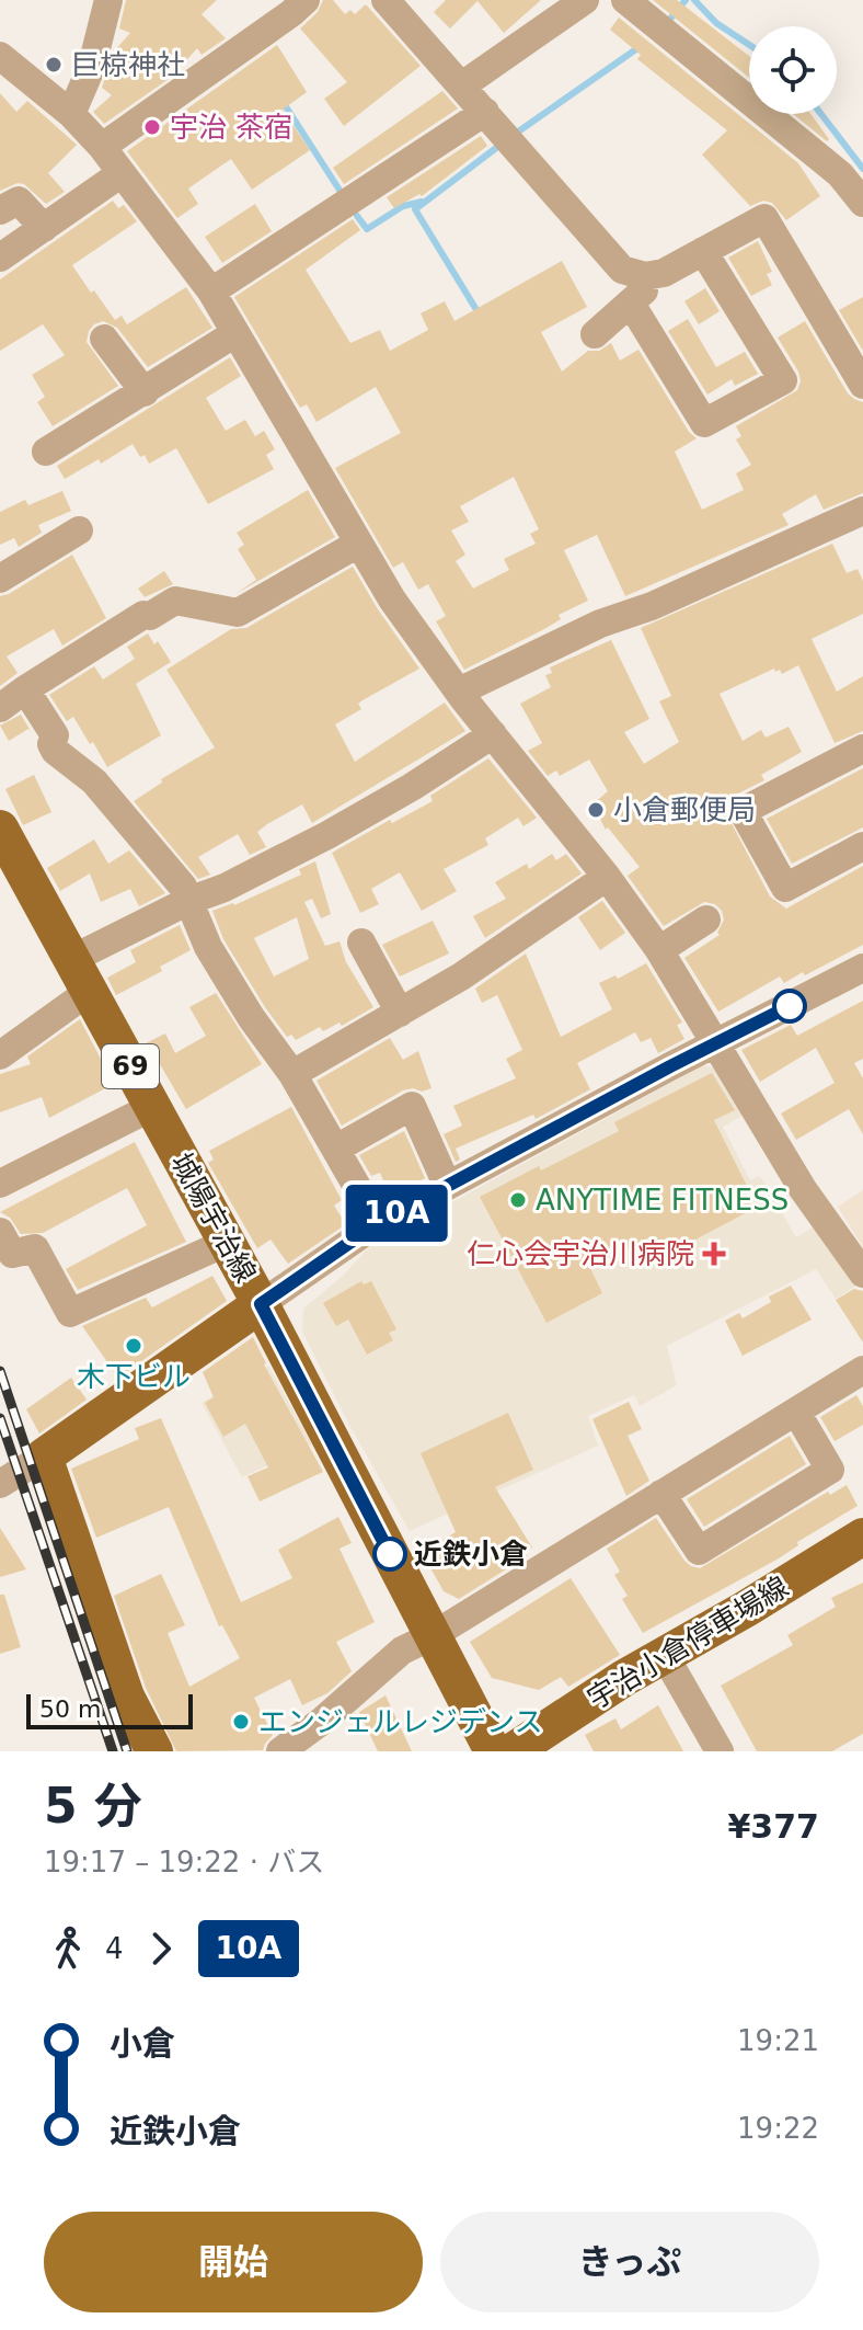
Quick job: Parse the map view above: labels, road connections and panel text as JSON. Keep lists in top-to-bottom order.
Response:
{
  "streets": {
    "main road": ["69", "城陽宇治線", "宇治小倉停車場線"]
  },
  "places": {
    "other": [
      "巨椋神社",
      "宇治 茶宿",
      "小倉郵便局",
      "ANYTIME FITNESS",
      "木下ビル",
      "近鉄小倉",
      "エンジェルレジデンス"
    ],
    "health": ["仁心会宇治川病院"]
  },
  "lines": ["bus line 10A"],
  "scale_bar": "50 m",
  "page": {
    "on_map": "10A",
    "scale": "50 m",
    "heading": ["5 分", "19:17 – 19:22 · バス", "¥377"],
    "legs": ["4", "10A"],
    "list": [
      {
        "name": "小倉",
        "value": "19:21"
      },
      {
        "name": "近鉄小倉",
        "value": "19:22"
      }
    ],
    "buttons": ["開始", "きっぷ"]
  }
}
